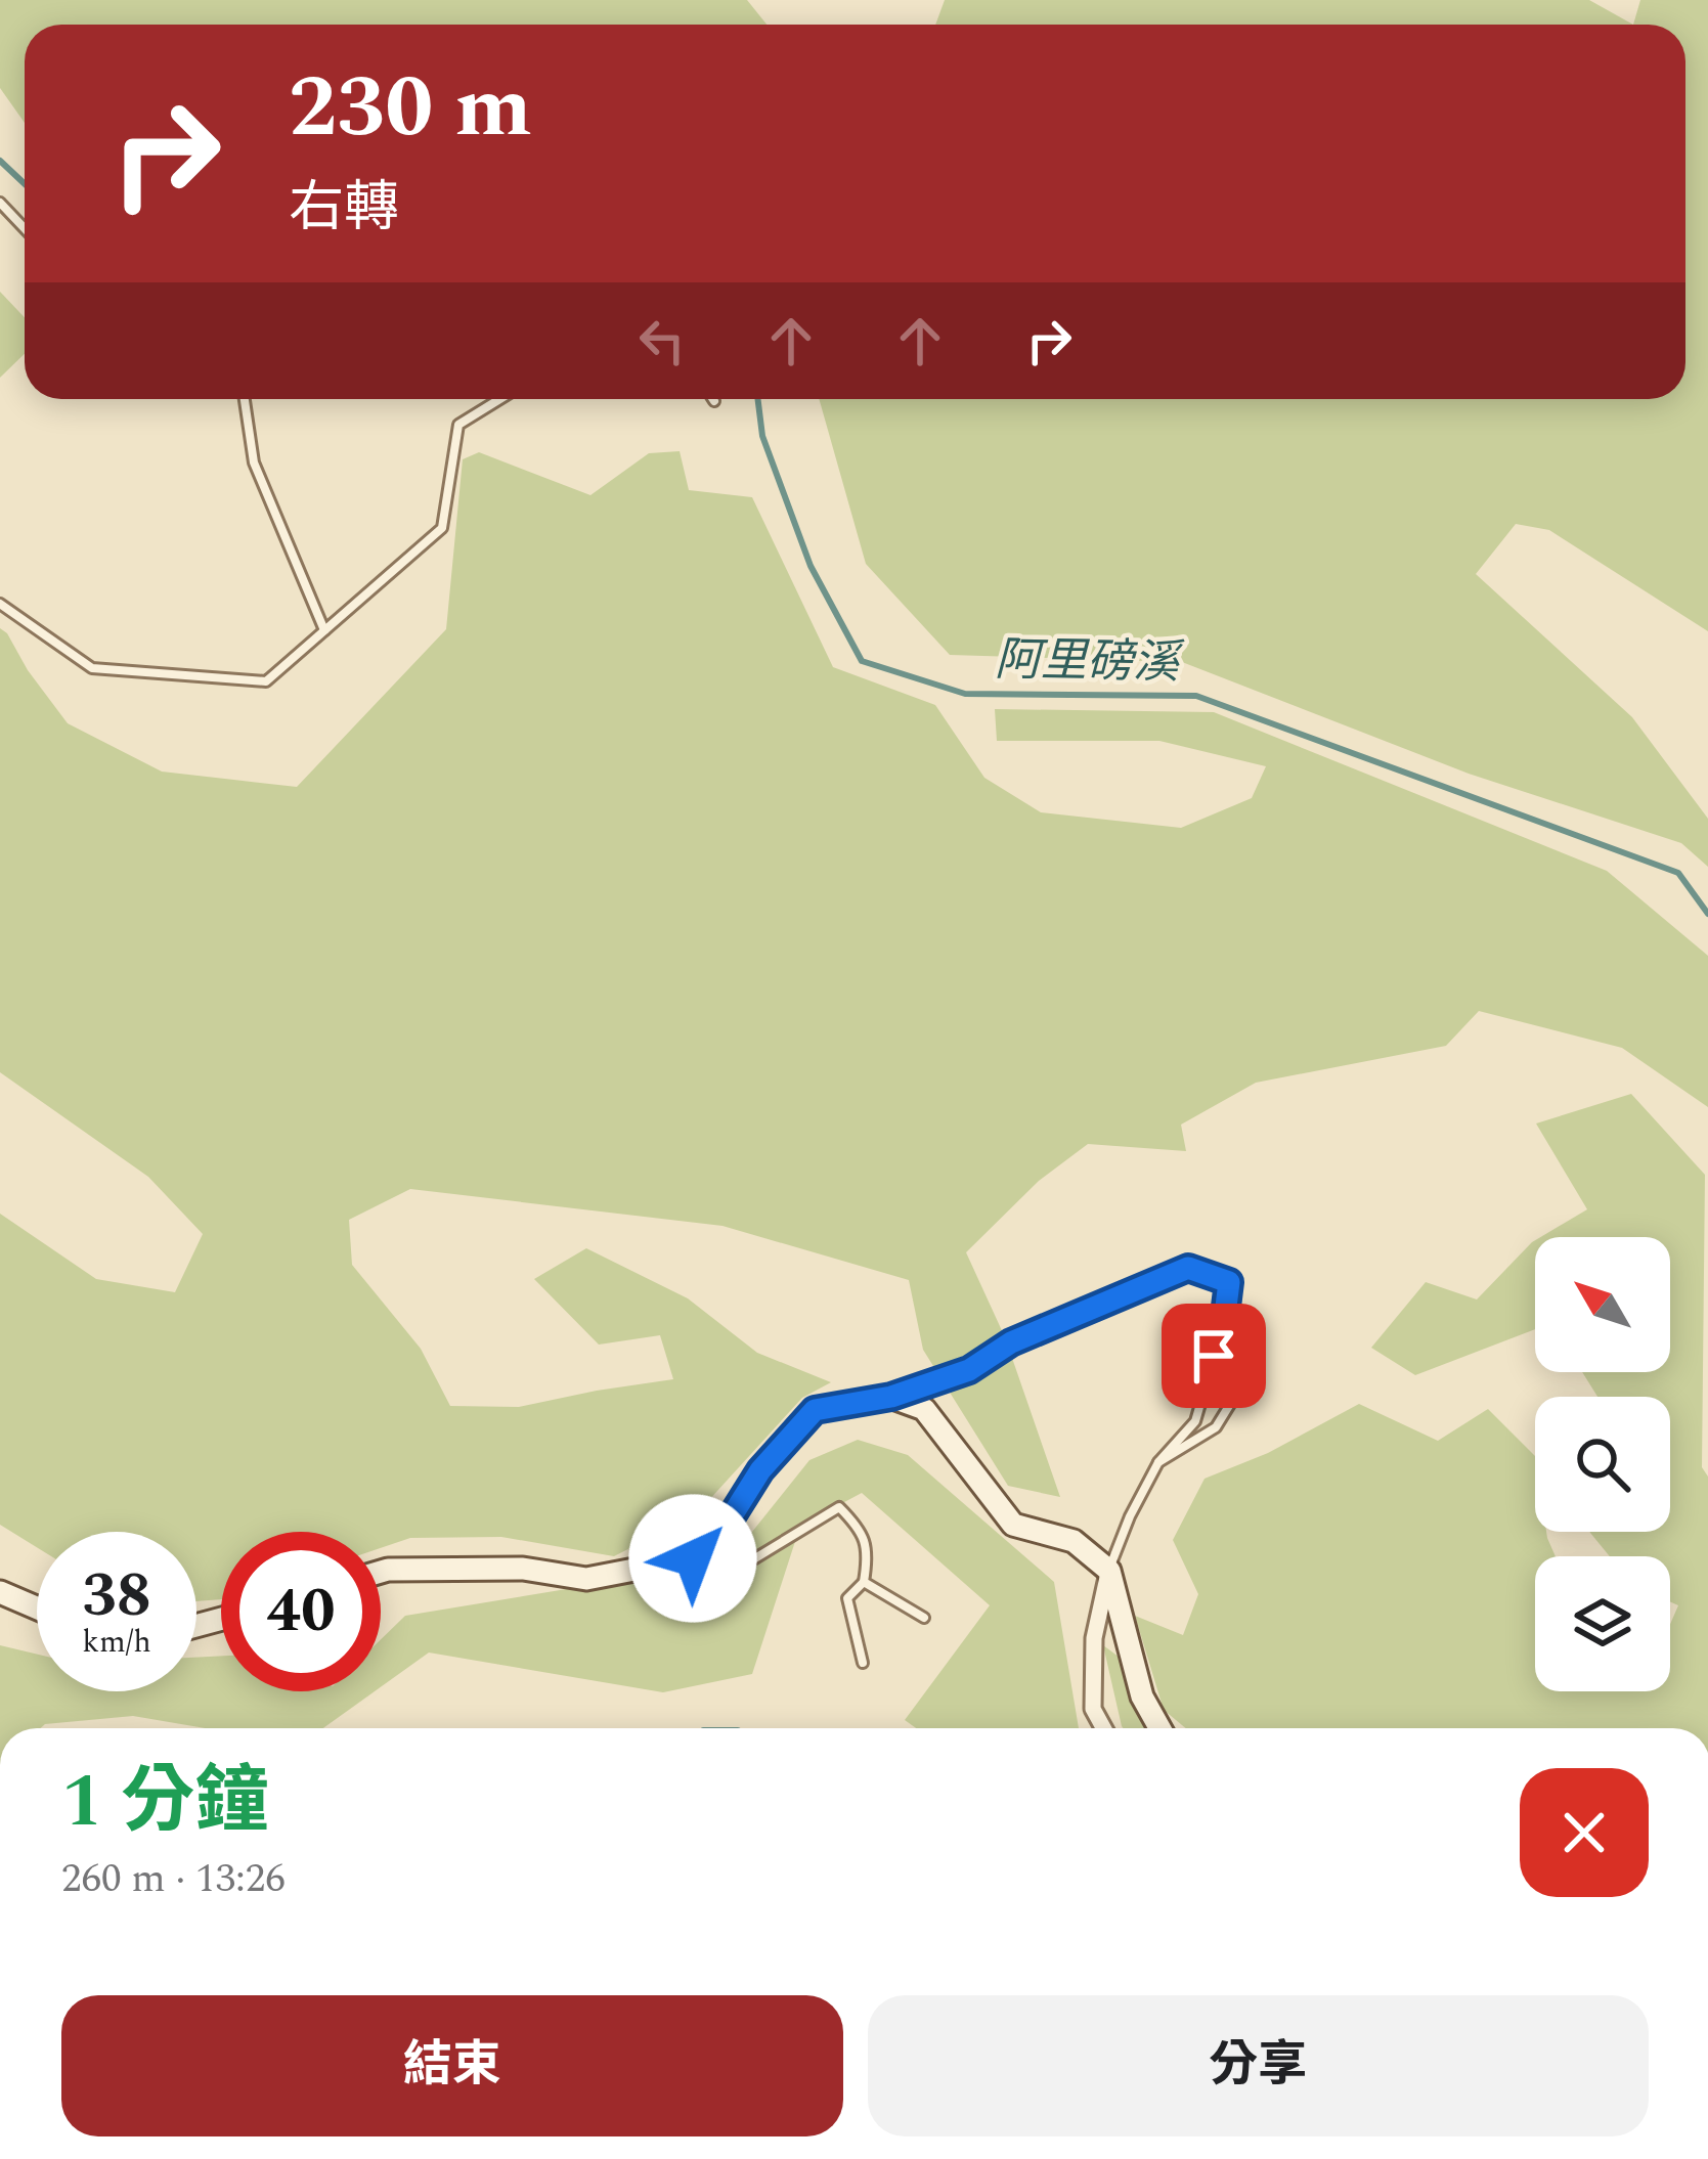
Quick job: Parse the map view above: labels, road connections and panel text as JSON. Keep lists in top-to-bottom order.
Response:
{
  "water": ["阿里磅溪"],
  "north": "top left",
  "page": {
    "turn": ["230 m", "右轉"],
    "speed": "38 km/h",
    "limit": "40",
    "heading": ["1 分鐘", "260 m · 13:26"],
    "buttons": ["結束", "分享"]
  }
}
